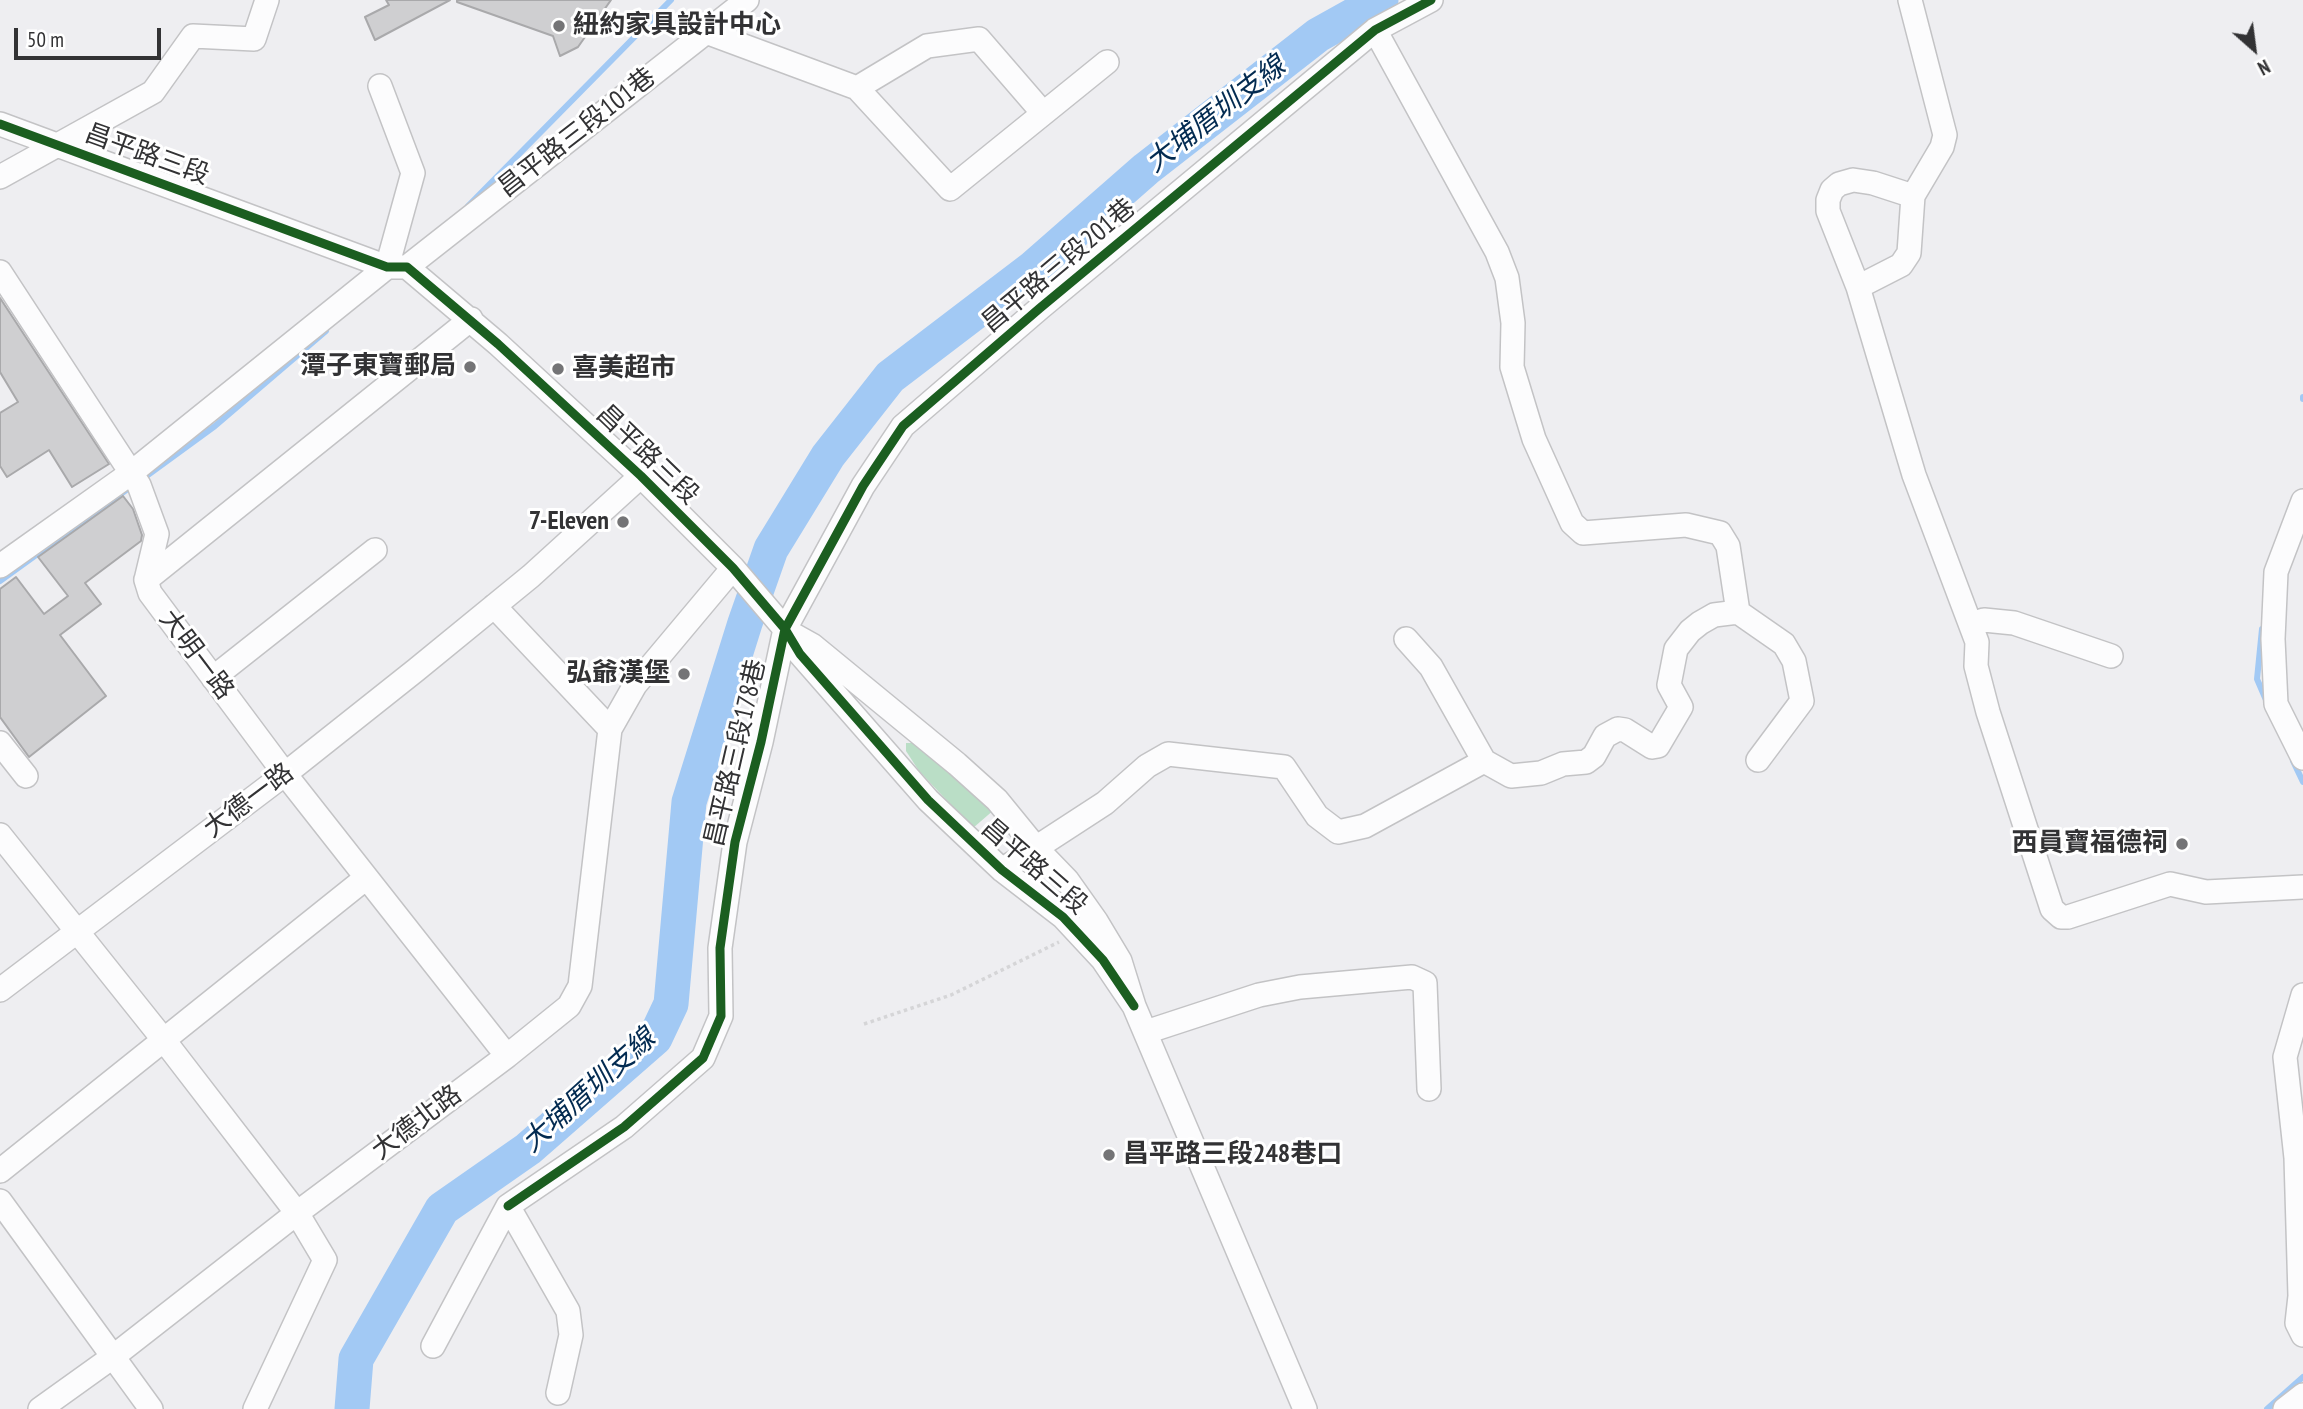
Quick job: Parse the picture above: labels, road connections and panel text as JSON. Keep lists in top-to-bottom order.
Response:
{
  "streets": {
    "street": [
      "昌平路三段101巷",
      "昌平路三段",
      "昌平路三段201巷",
      "大明一路",
      "昌平路三段178巷",
      "大德一路",
      "大德北路"
    ]
  },
  "crossings": [
    ["昌平路三段101巷", "昌平路三段"],
    ["昌平路三段", "昌平路三段201巷"],
    ["昌平路三段", "大明一路"],
    ["昌平路三段", "昌平路三段178巷"],
    ["昌平路三段", "大德一路"],
    ["昌平路三段201巷", "昌平路三段178巷"],
    ["大明一路", "大德一路"],
    ["大明一路", "大德北路"]
  ],
  "water": ["大埔厝圳支線"],
  "places": [
    "紐約家具設計中心",
    "潭子東寶郵局",
    "喜美超市",
    "7-Eleven",
    "弘爺漢堡",
    "西員寶福德祠",
    "昌平路三段248巷口"
  ],
  "scale_bar": "50 m",
  "north": "bottom right"
}
